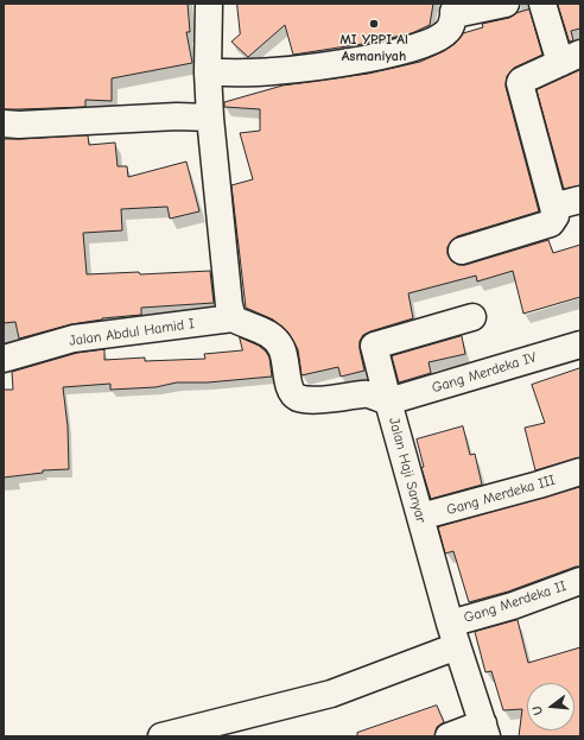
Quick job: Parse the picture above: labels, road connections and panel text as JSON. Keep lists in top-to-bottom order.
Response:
{
  "streets": {
    "street": [
      "Jalan Abdul Hamid I",
      "Gang Merdeka IV",
      "Jalan Haji Sanyar",
      "Gang Merdeka III",
      "Gang Merdeka II"
    ]
  },
  "crossings": [
    ["Jalan Abdul Hamid I", "Jalan Haji Sanyar"],
    ["Gang Merdeka IV", "Jalan Haji Sanyar"],
    ["Jalan Haji Sanyar", "Gang Merdeka III"],
    ["Jalan Haji Sanyar", "Gang Merdeka II"]
  ],
  "places": ["MI YPPI Al Asmaniyah"],
  "north": "left"
}
